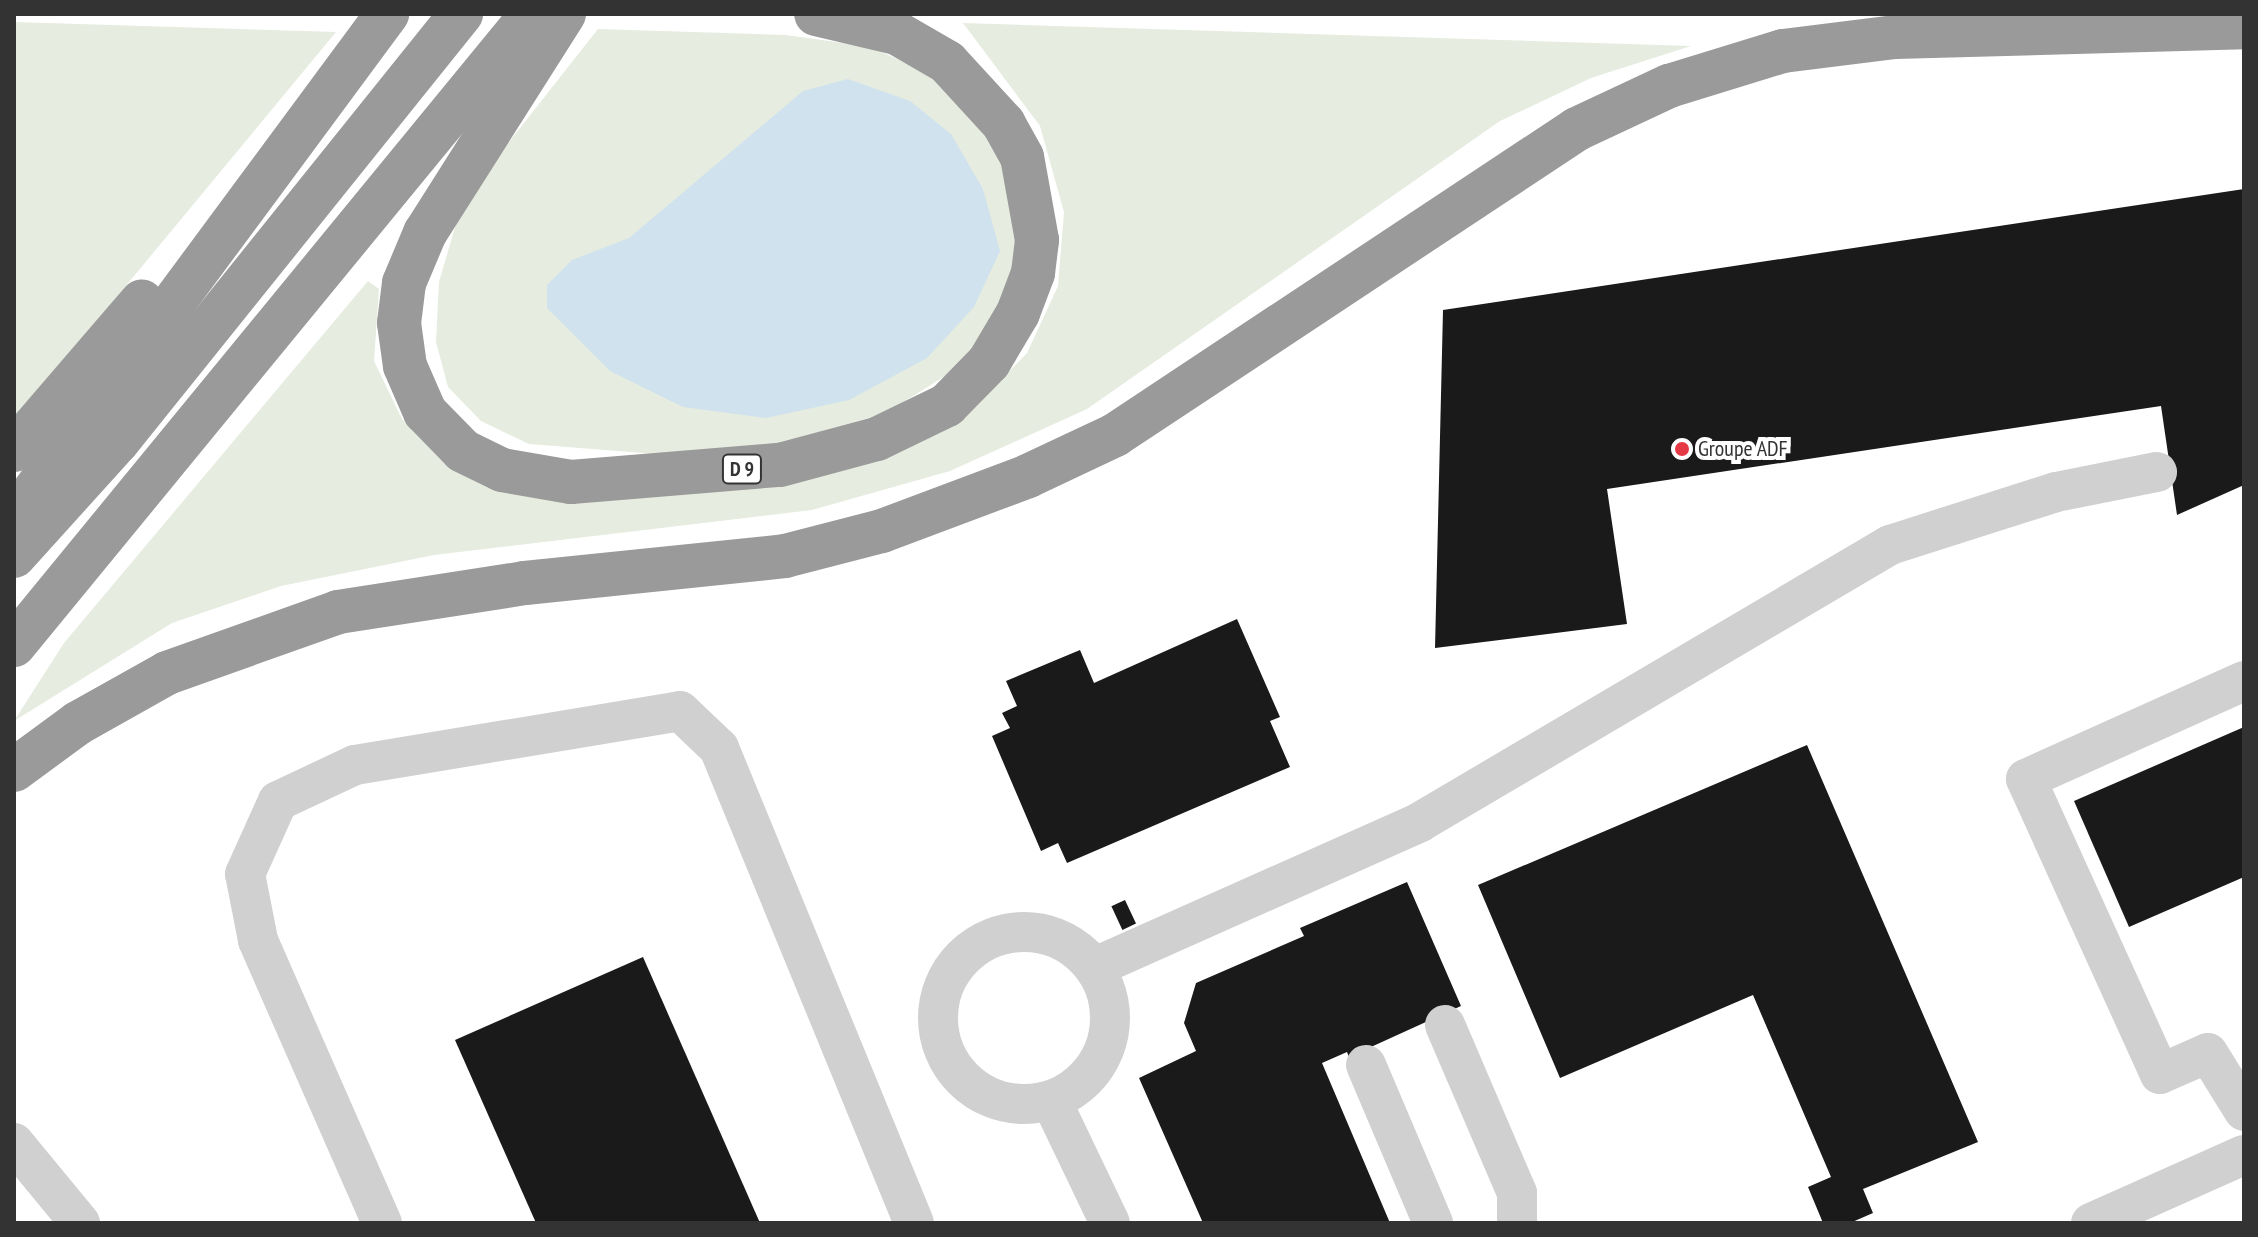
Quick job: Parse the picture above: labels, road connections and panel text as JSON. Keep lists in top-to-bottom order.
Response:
{
  "streets": {
    "highway": ["D 9"]
  },
  "places": ["Groupe ADF"]
}
